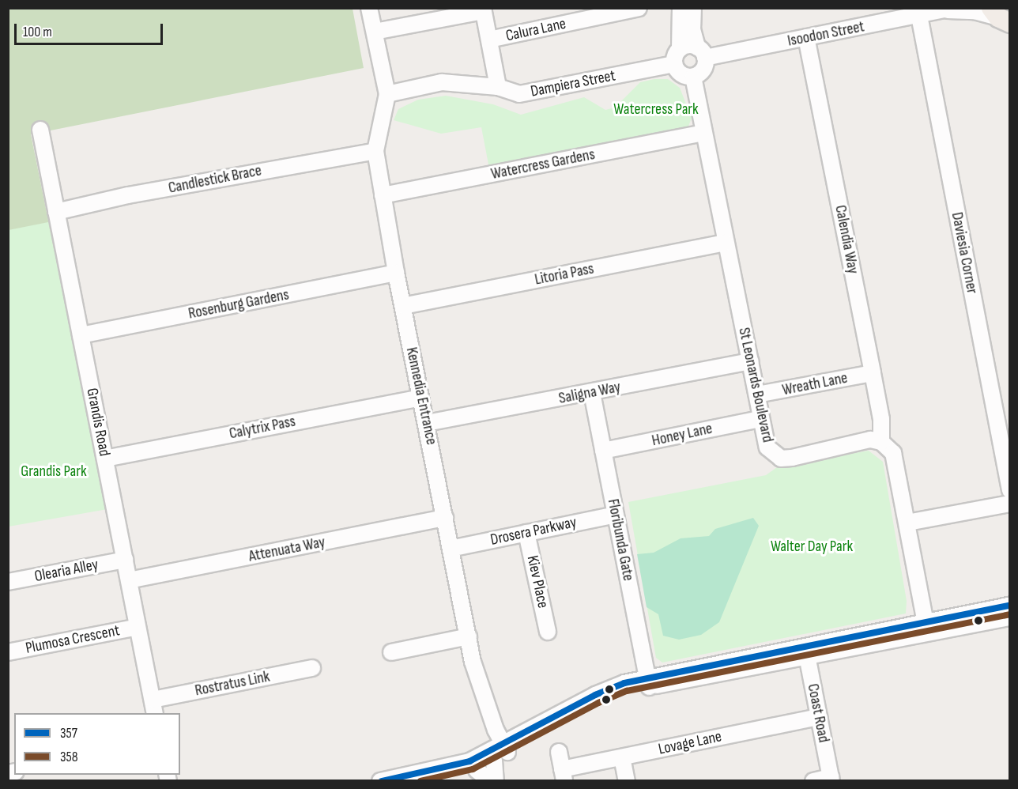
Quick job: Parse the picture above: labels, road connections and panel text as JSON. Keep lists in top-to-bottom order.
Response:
{
  "streets": {
    "street": [
      "Calura Lane",
      "Isoodon Street",
      "Dampiera Street",
      "Watercress Gardens",
      "Candlestick Brace",
      "Calendia Way",
      "Daviesia Corner",
      "Litoria Pass",
      "Rosenburg Gardens",
      "Wreath Lane",
      "St Leonards Boulevard",
      "Saligna Way",
      "Kennedia Entrance",
      "Grandis Road",
      "Calytrix Pass",
      "Honey Lane",
      "Drosera Parkway",
      "Floribunda Gate",
      "Attenuata Way",
      "Olearia Alley",
      "Kiev Place",
      "Plumosa Crescent",
      "Rostratus Link",
      "Coast Road",
      "Lovage Lane"
    ]
  },
  "crossings": [
    ["Isoodon Street", "Dampiera Street"],
    ["Isoodon Street", "Calendia Way"],
    ["Isoodon Street", "Daviesia Corner"],
    ["Isoodon Street", "St Leonards Boulevard"],
    ["Dampiera Street", "St Leonards Boulevard"],
    ["Dampiera Street", "Kennedia Entrance"],
    ["Watercress Gardens", "St Leonards Boulevard"],
    ["Watercress Gardens", "Kennedia Entrance"],
    ["Candlestick Brace", "Kennedia Entrance"],
    ["Candlestick Brace", "Grandis Road"],
    ["Calendia Way", "Wreath Lane"],
    ["Calendia Way", "St Leonards Boulevard"],
    ["Litoria Pass", "St Leonards Boulevard"],
    ["Litoria Pass", "Kennedia Entrance"],
    ["Rosenburg Gardens", "Kennedia Entrance"],
    ["Rosenburg Gardens", "Grandis Road"],
    ["Wreath Lane", "St Leonards Boulevard"],
    ["St Leonards Boulevard", "Saligna Way"],
    ["St Leonards Boulevard", "Honey Lane"],
    ["Saligna Way", "Kennedia Entrance"],
    ["Saligna Way", "Floribunda Gate"],
    ["Kennedia Entrance", "Calytrix Pass"],
    ["Kennedia Entrance", "Drosera Parkway"],
    ["Kennedia Entrance", "Attenuata Way"],
    ["Grandis Road", "Calytrix Pass"],
    ["Grandis Road", "Attenuata Way"],
    ["Grandis Road", "Olearia Alley"],
    ["Grandis Road", "Plumosa Crescent"],
    ["Grandis Road", "Rostratus Link"],
    ["Honey Lane", "Floribunda Gate"],
    ["Drosera Parkway", "Floribunda Gate"],
    ["Drosera Parkway", "Kiev Place"],
    ["Coast Road", "Lovage Lane"]
  ],
  "parks": ["Watercress Park", "Grandis Park", "Walter Day Park"],
  "lines": ["transit line 357", "transit line 358"],
  "legend": ["357", "358"],
  "scale_bar": "100 m"
}
